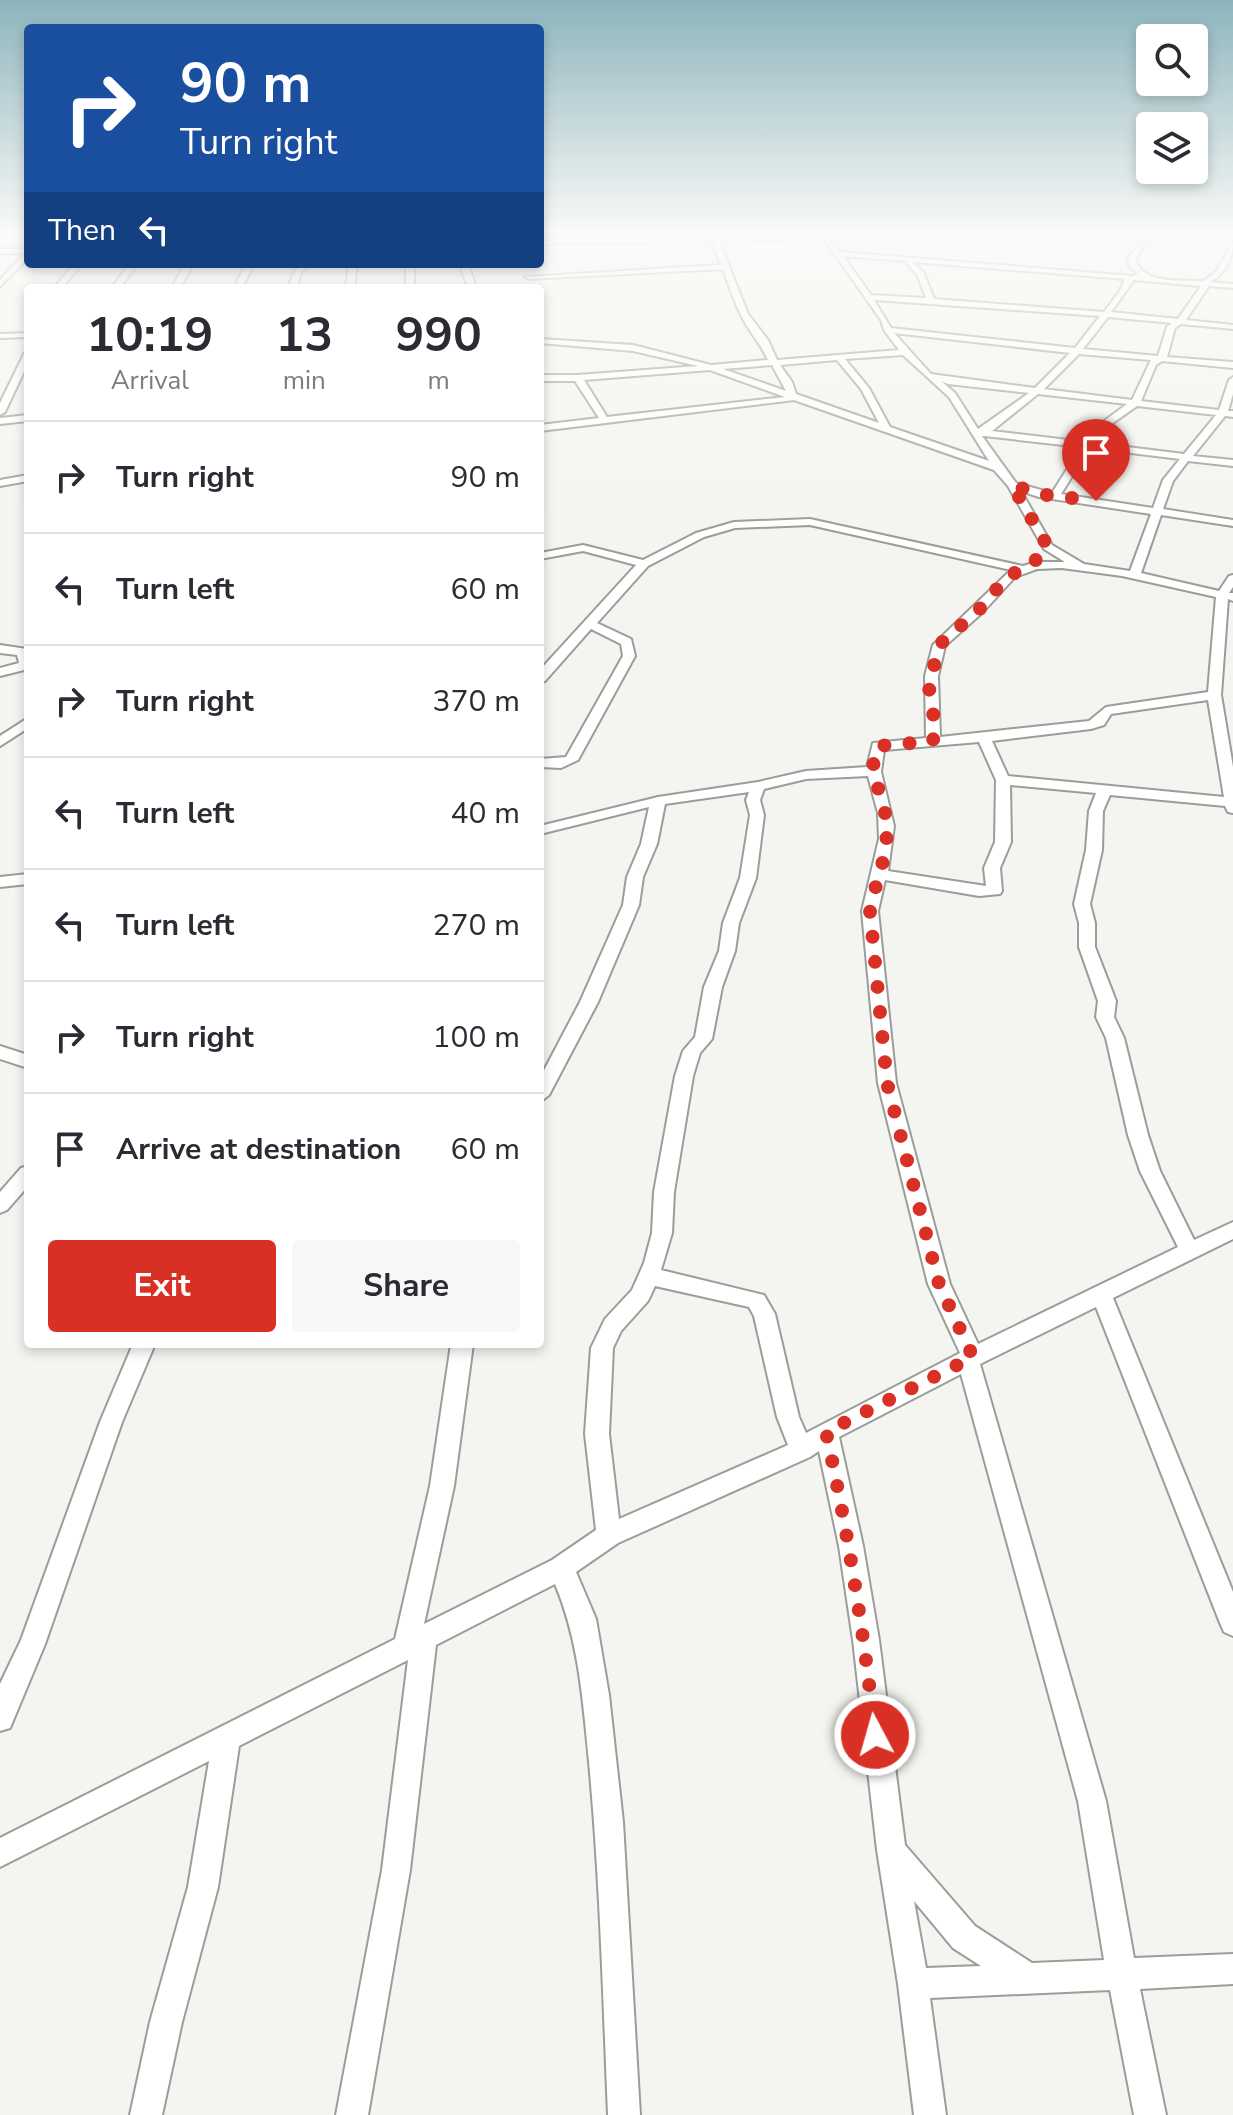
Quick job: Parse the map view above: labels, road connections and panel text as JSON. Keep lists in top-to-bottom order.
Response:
{
  "page": {
    "turn": ["90 m", "Turn right"],
    "then": "Then",
    "eta": [
      "10:19",
      "Arrival",
      "13",
      "min",
      "990",
      "m"
    ],
    "list": [
      {
        "name": "Turn right",
        "value": "90 m"
      },
      {
        "name": "Turn left",
        "value": "60 m"
      },
      {
        "name": "Turn right",
        "value": "370 m"
      },
      {
        "name": "Turn left",
        "value": "40 m"
      },
      {
        "name": "Turn left",
        "value": "270 m"
      },
      {
        "name": "Turn right",
        "value": "100 m"
      },
      {
        "name": "Arrive at destination",
        "value": "60 m"
      }
    ],
    "buttons": ["Exit", "Share"]
  }
}
